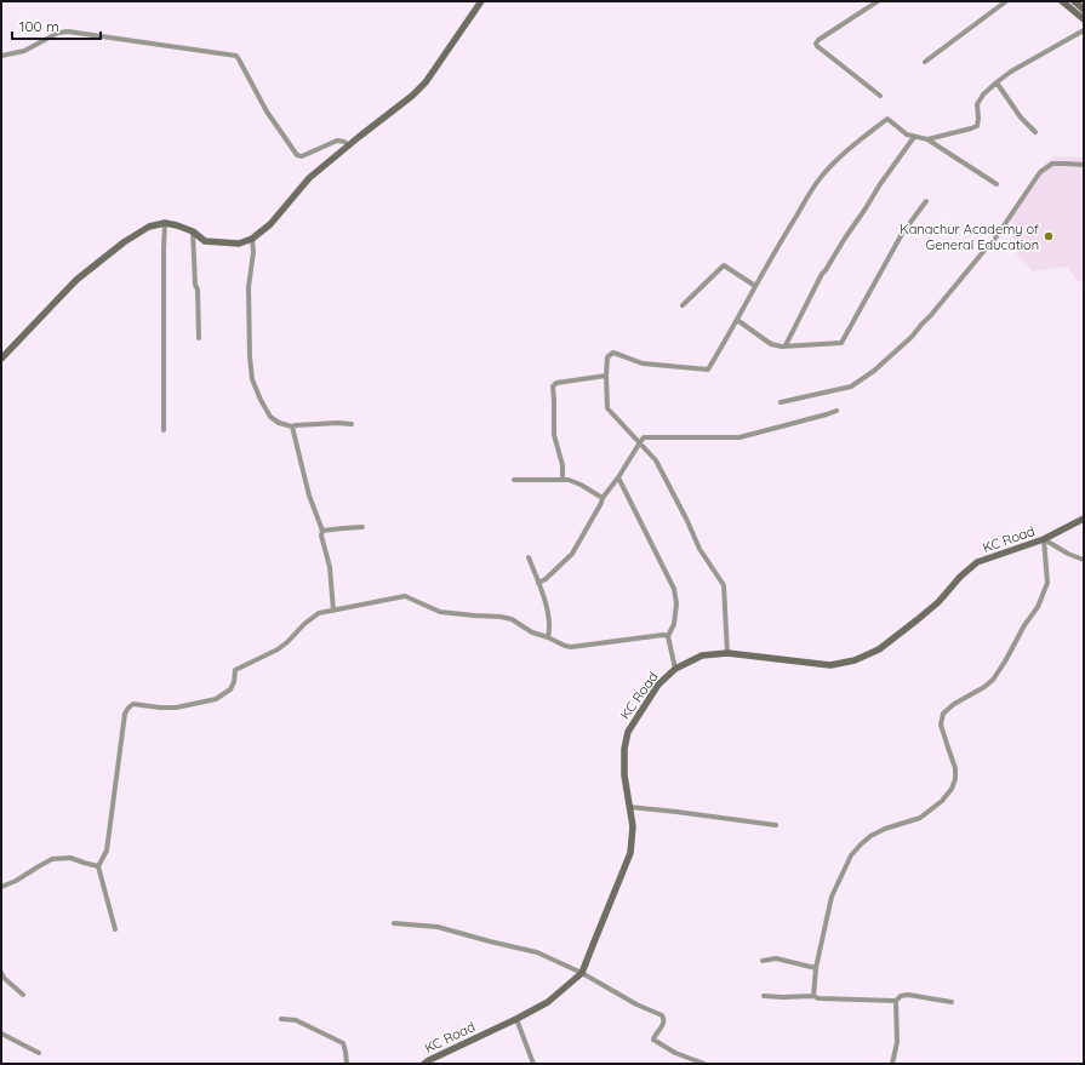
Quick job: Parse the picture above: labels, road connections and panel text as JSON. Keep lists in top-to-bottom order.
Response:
{
  "streets": {
    "main road": ["KC Road"]
  },
  "places": ["Kanachur Academy of General Education"],
  "scale_bar": "100 m"
}
